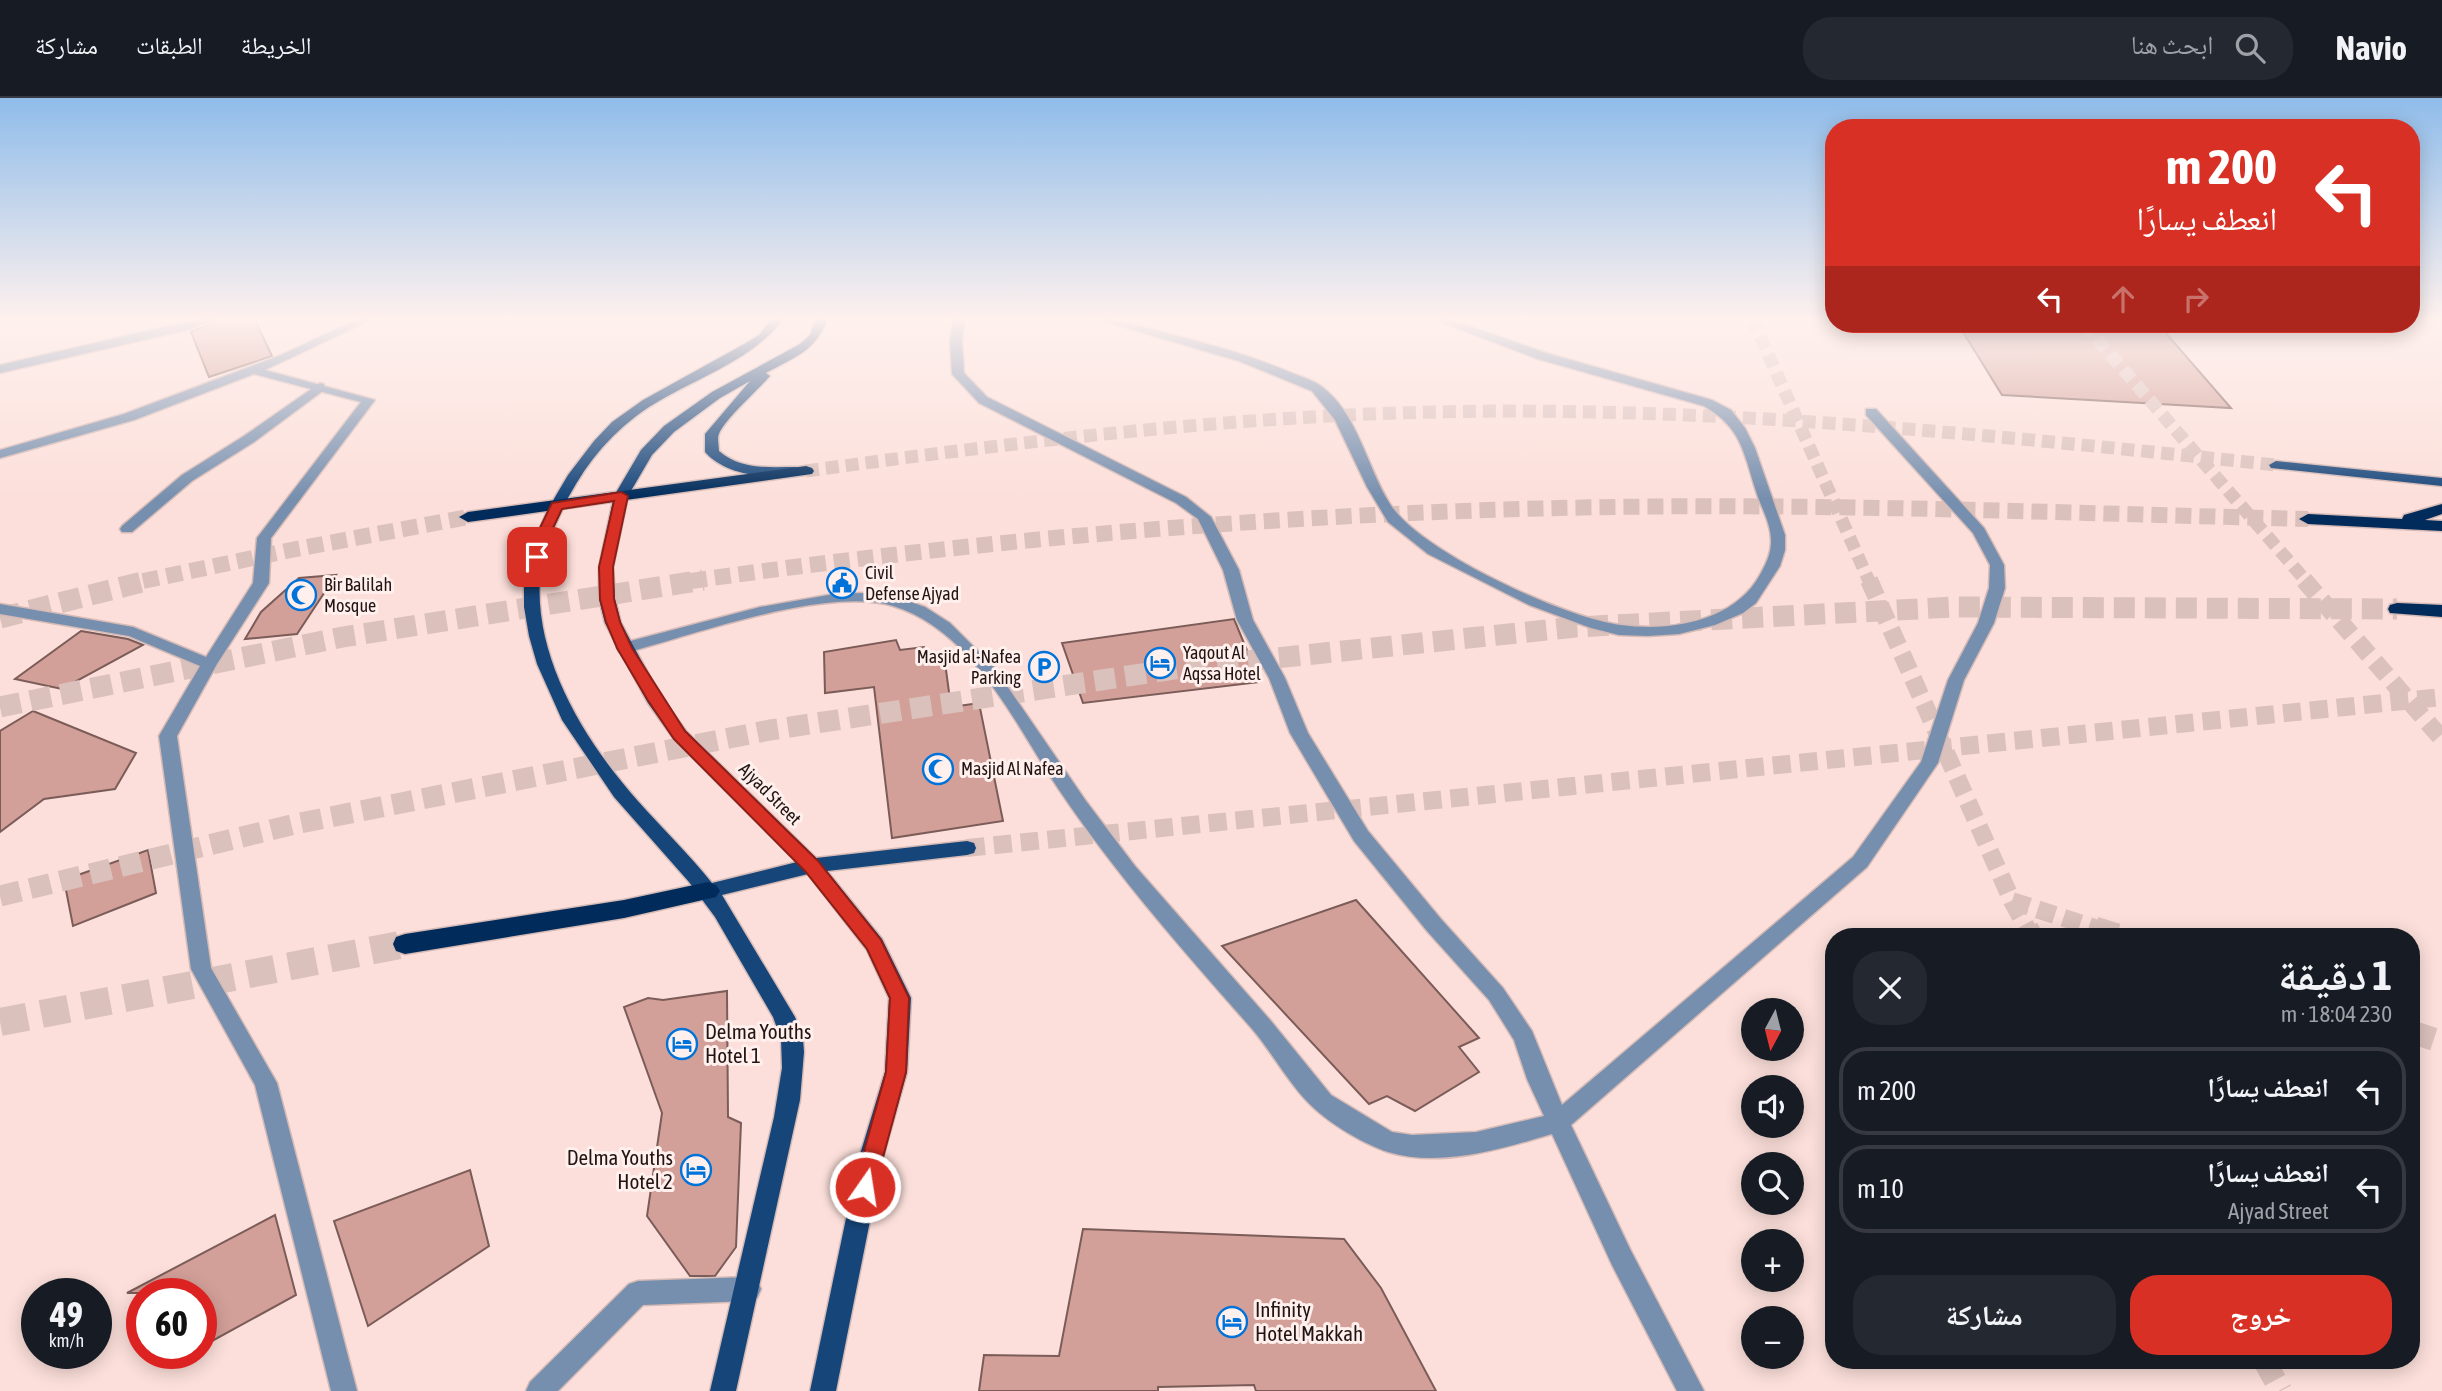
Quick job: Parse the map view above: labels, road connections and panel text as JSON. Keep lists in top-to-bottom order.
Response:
{
  "streets": {
    "main road": ["Ajyad Street"]
  },
  "places": {
    "public building": ["Civil Defense Ajyad"],
    "mosque": ["Bir Balilah Mosque", "Masjid Al Nafea"],
    "hotel": [
      "Yaqout Al Aqssa Hotel",
      "Delma Youths Hotel 1",
      "Delma Youths Hotel 2",
      "Infinity Hotel Makkah"
    ],
    "parking": ["Masjid al-Nafea Parking"]
  },
  "north": "bottom",
  "page": {
    "header": "Navio",
    "search": "ابحث هنا",
    "nav": ["الخريطة", "الطبقات", "مشاركة"],
    "turn": ["200 m", "انعطف يسارًا"],
    "heading": ["1 دقيقة", "230 m · 18:04"],
    "map_buttons": ["+", "−"],
    "list": [
      {
        "name": "انعطف يسارًا",
        "value": "200 m"
      },
      {
        "name": "انعطف يسارًا",
        "note": "Ajyad Street",
        "value": "10 m"
      }
    ],
    "buttons": ["خروج", "مشاركة"],
    "speed": "49 km/h",
    "limit": "60"
  }
}
